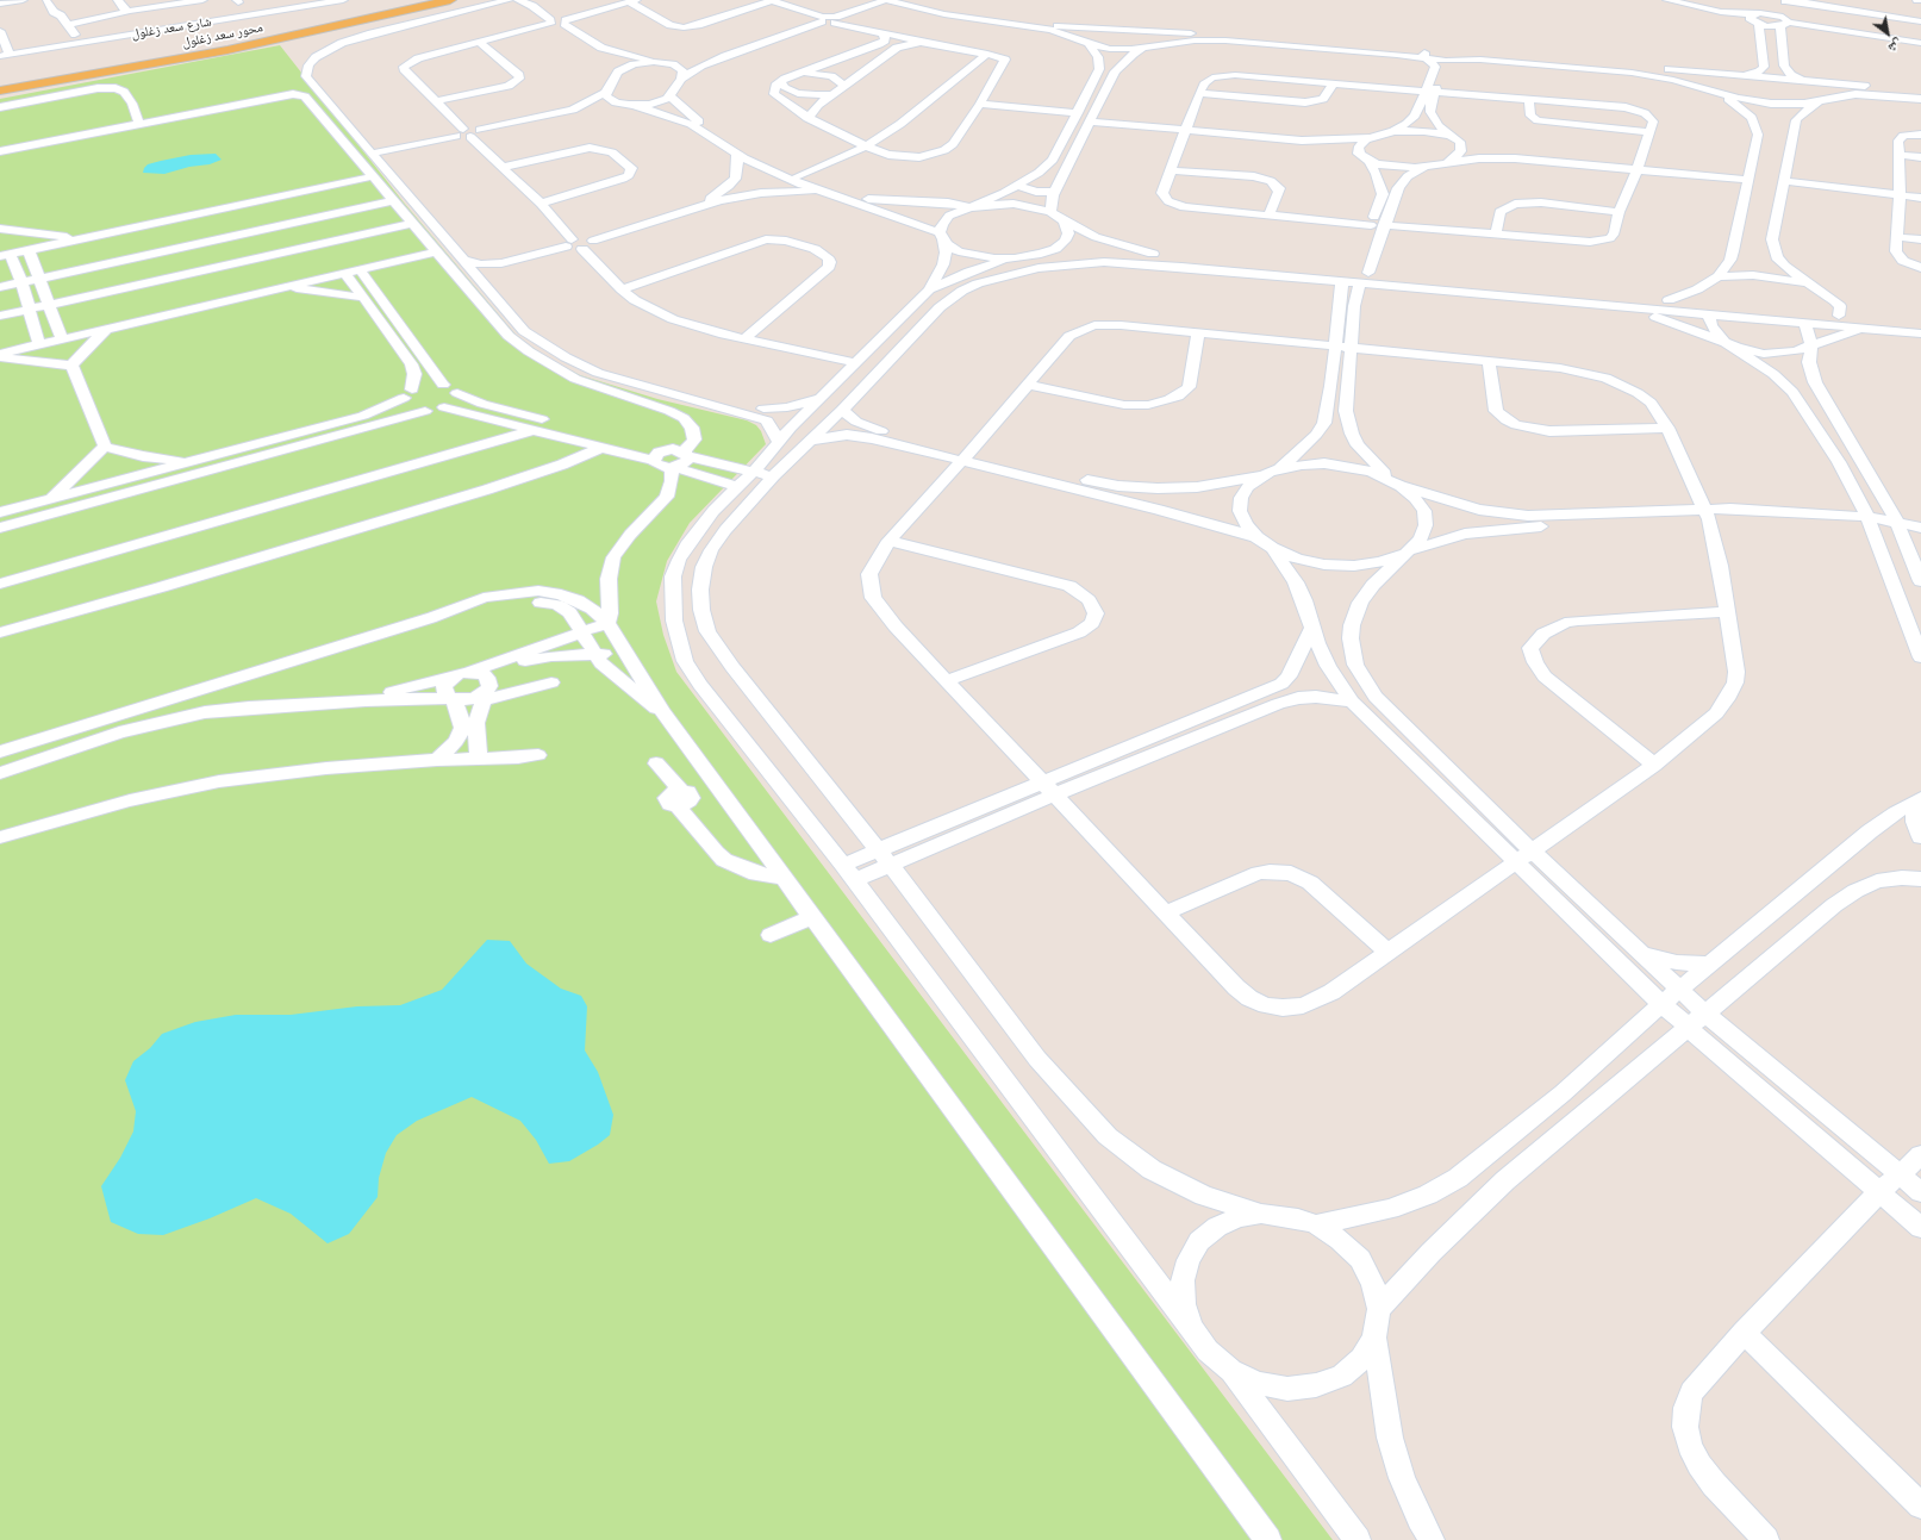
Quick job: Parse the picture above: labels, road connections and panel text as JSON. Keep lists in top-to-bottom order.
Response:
{
  "streets": {
    "main road": ["محور سعد زغلول"],
    "street": ["شارع سعد زغلول"]
  },
  "north": "bottom right"
}
